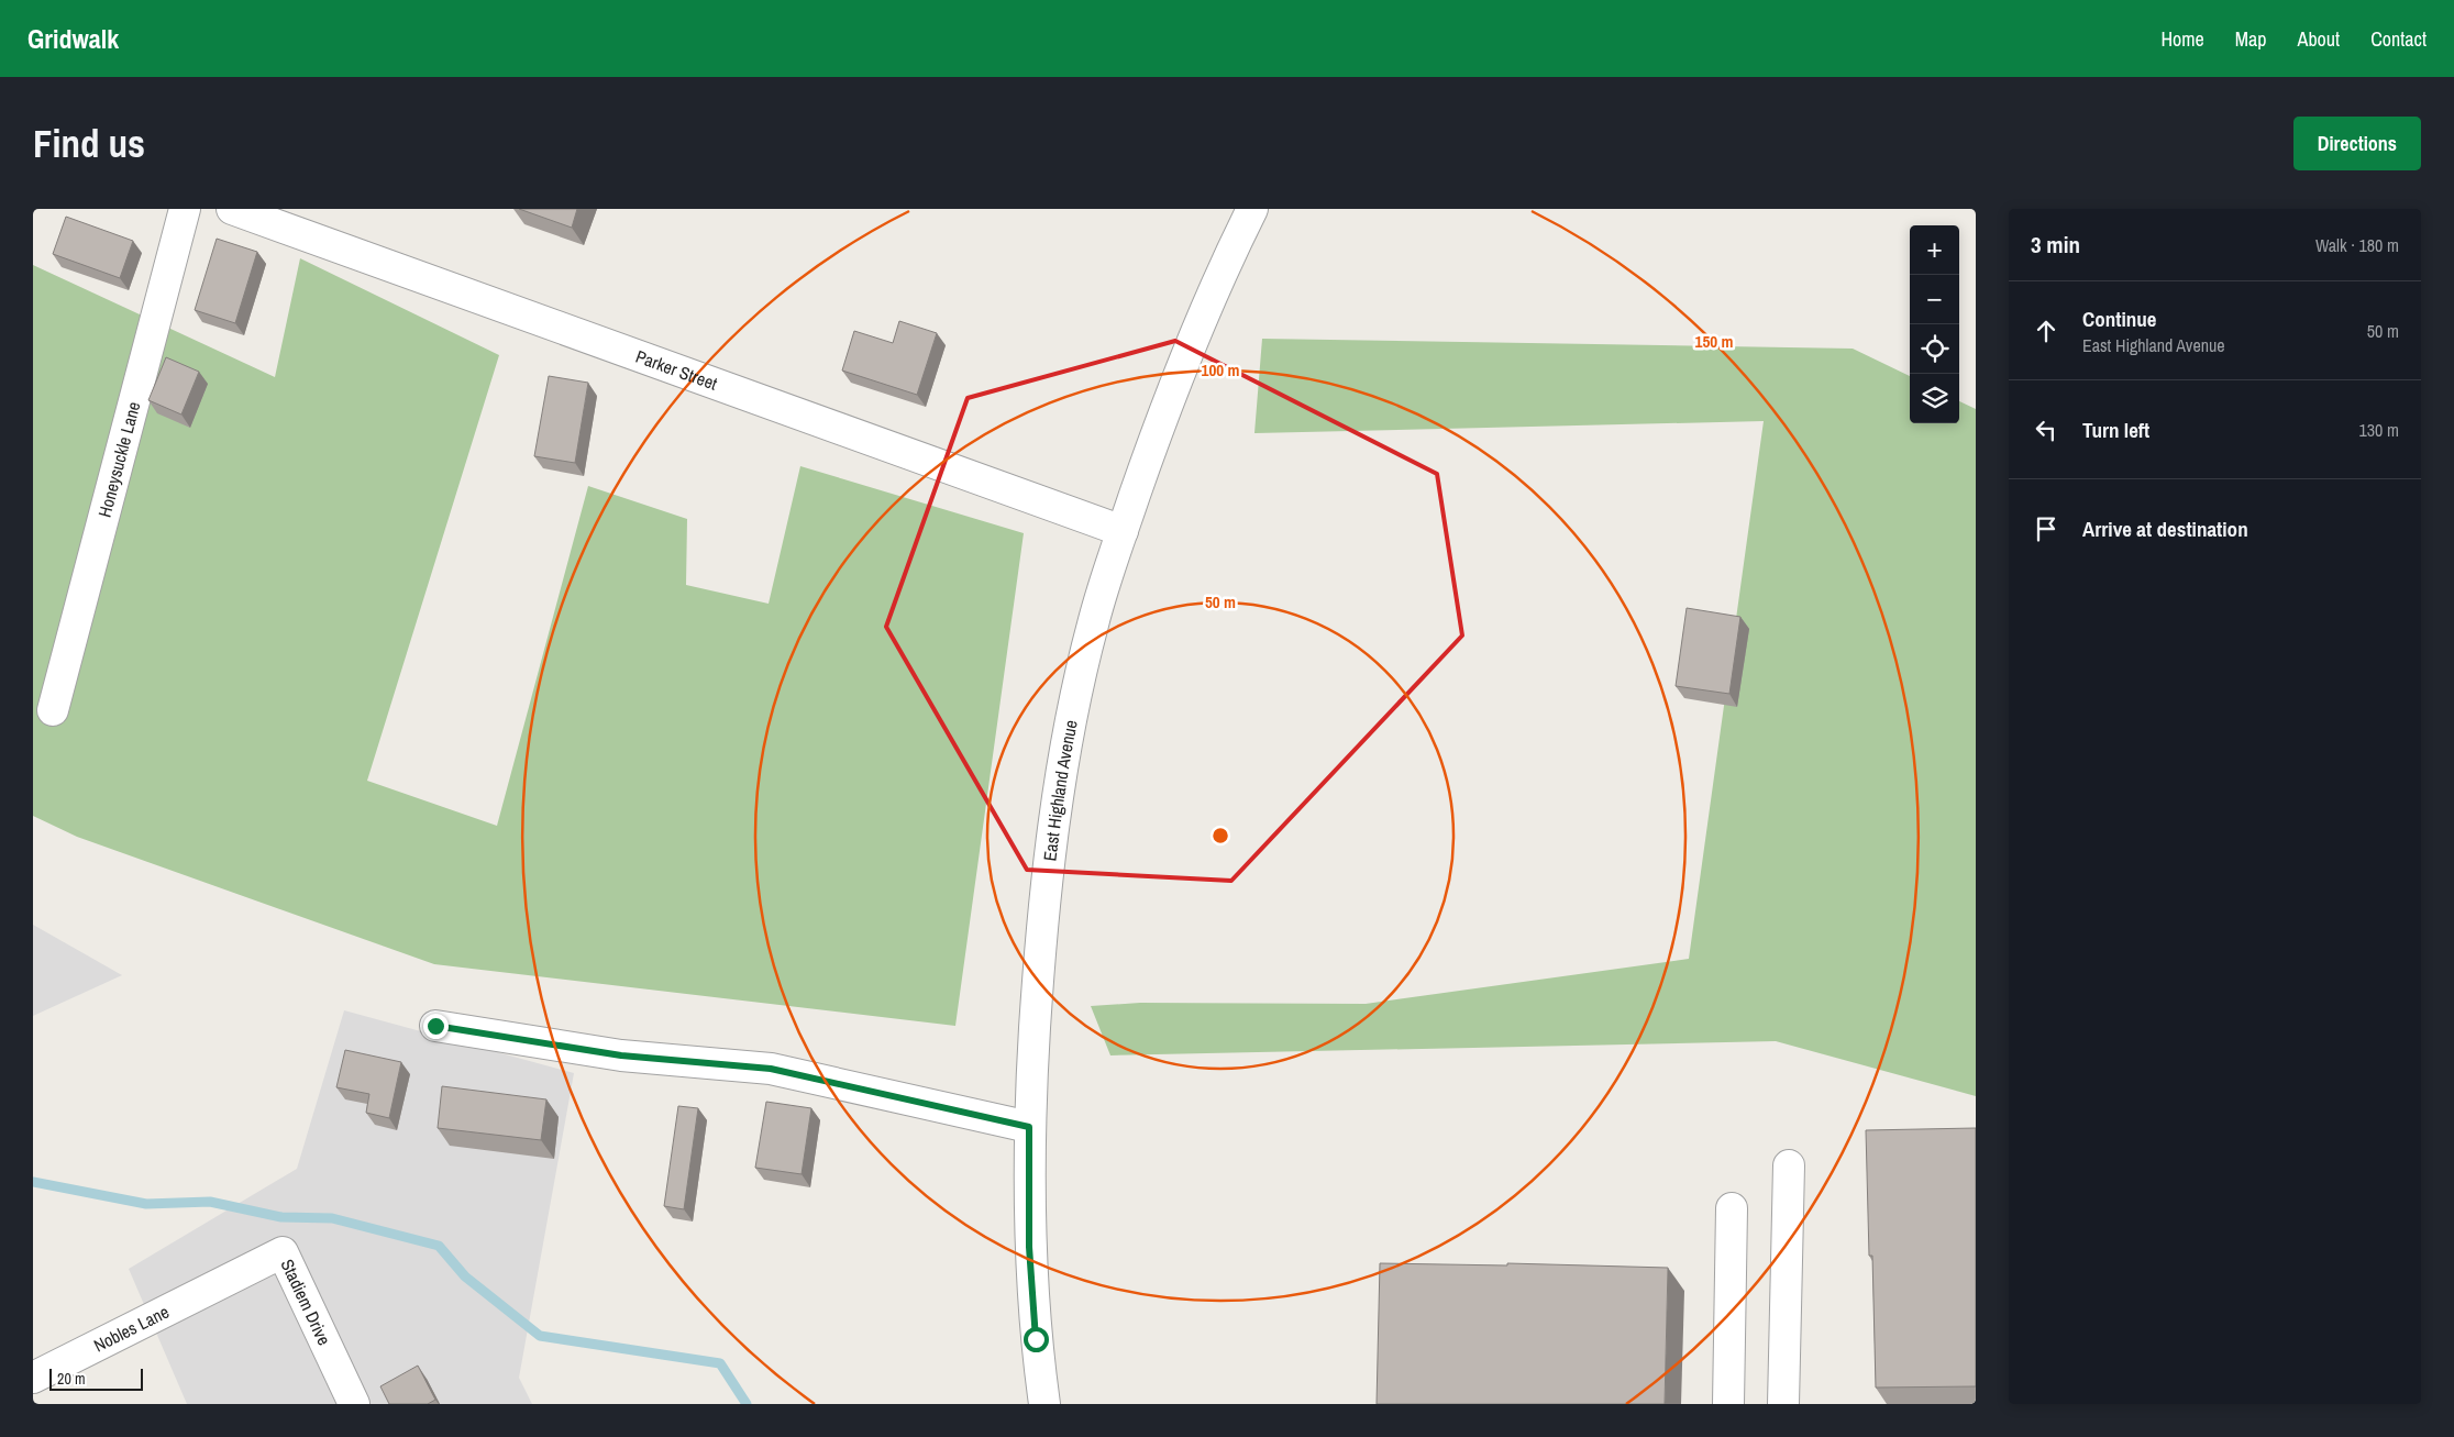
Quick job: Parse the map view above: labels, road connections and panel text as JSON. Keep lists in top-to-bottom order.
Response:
{
  "streets": {
    "street": [
      "Parker Street",
      "Honeysuckle Lane",
      "East Highland Avenue",
      "Stadiem Drive",
      "Nobles Lane"
    ]
  },
  "crossings": [
    ["Parker Street", "East Highland Avenue"],
    ["Stadiem Drive", "Nobles Lane"]
  ],
  "scale_bar": "20 m",
  "page": {
    "header": "Gridwalk",
    "nav": [
      "Home",
      "Map",
      "About",
      "Contact"
    ],
    "buttons": "Directions",
    "title": "Find us",
    "heading": ["3 min", "Walk · 180 m"],
    "map_buttons": ["+", "−"],
    "list": [
      ["Continue", "East Highland Avenue", "50 m"],
      ["Turn left", "130 m"],
      "Arrive at destination"
    ],
    "scale": "20 m"
  },
  "rings": ["150 m", "100 m", "50 m"]
}
